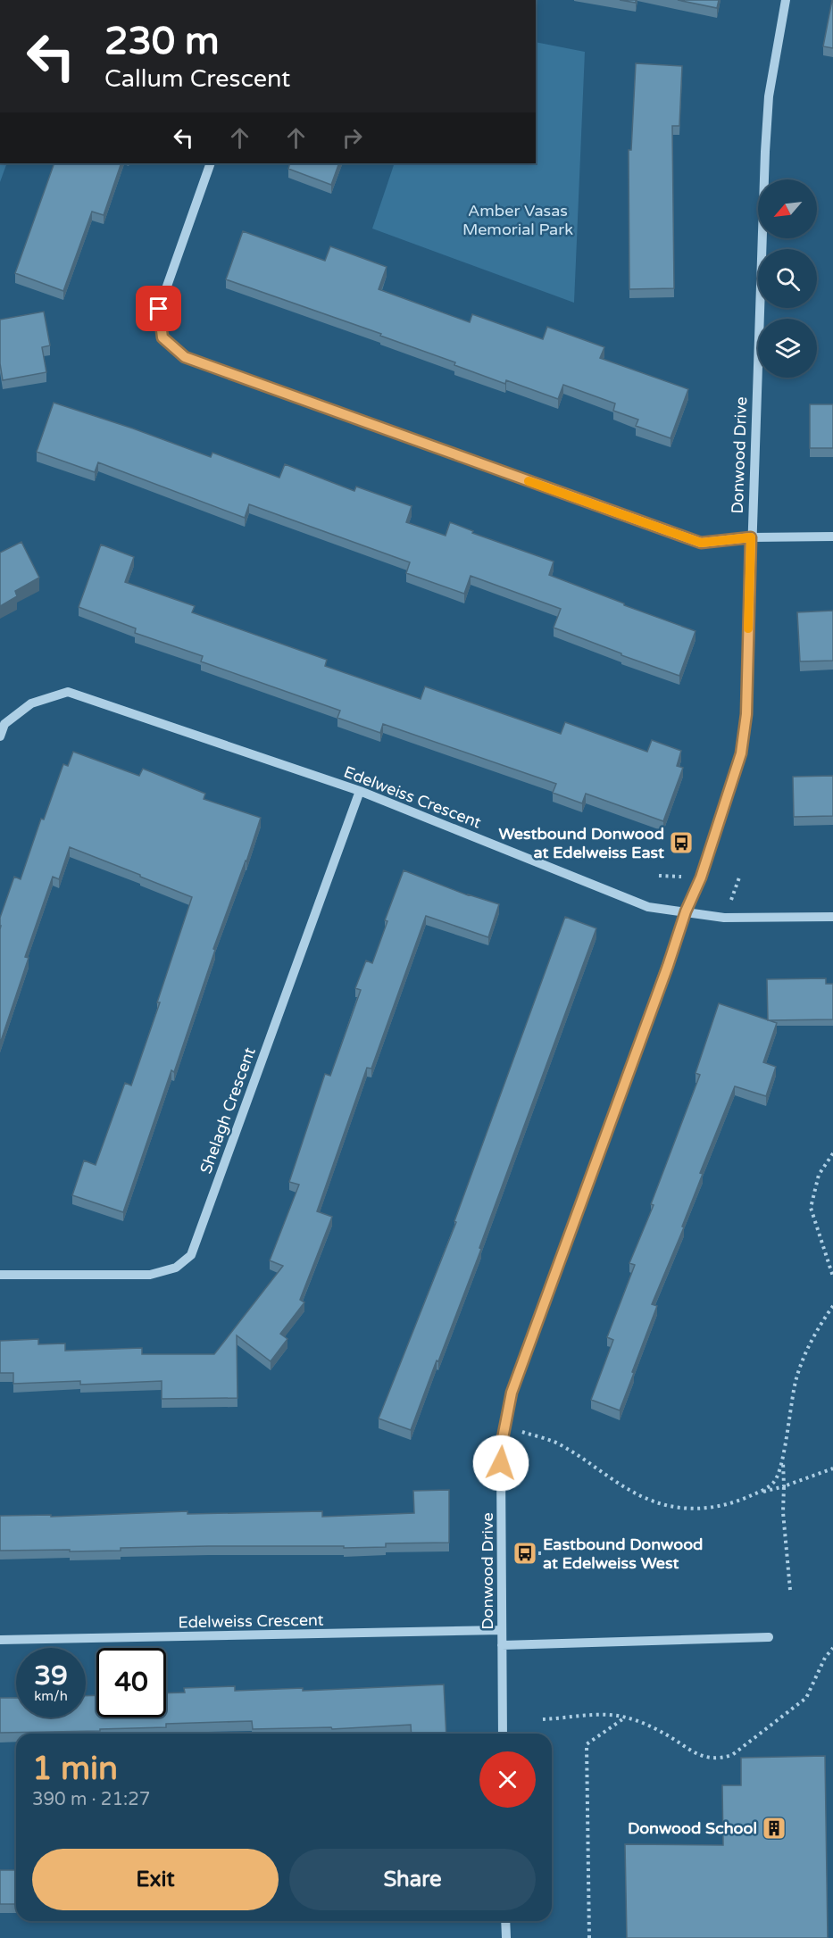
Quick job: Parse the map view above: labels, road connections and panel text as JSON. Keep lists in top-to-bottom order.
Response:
{
  "streets": {
    "street": ["Donwood Drive", "Edelweiss Crescent", "Shelagh Crescent"]
  },
  "crossings": [
    ["Donwood Drive", "Edelweiss Crescent"],
    ["Edelweiss Crescent", "Shelagh Crescent"]
  ],
  "parks": ["Amber Vasas Memorial Park"],
  "places": {
    "bus stop": ["Westbound Donwood at Edelweiss East", "Eastbound Donwood at Edelweiss West"],
    "building": ["Donwood School"]
  },
  "north": "bottom left",
  "page": {
    "turn": ["230 m", "Callum Crescent"],
    "speed": "39 km/h",
    "limit": "40",
    "heading": ["1 min", "390 m · 21:27"],
    "buttons": ["Exit", "Share"]
  }
}
